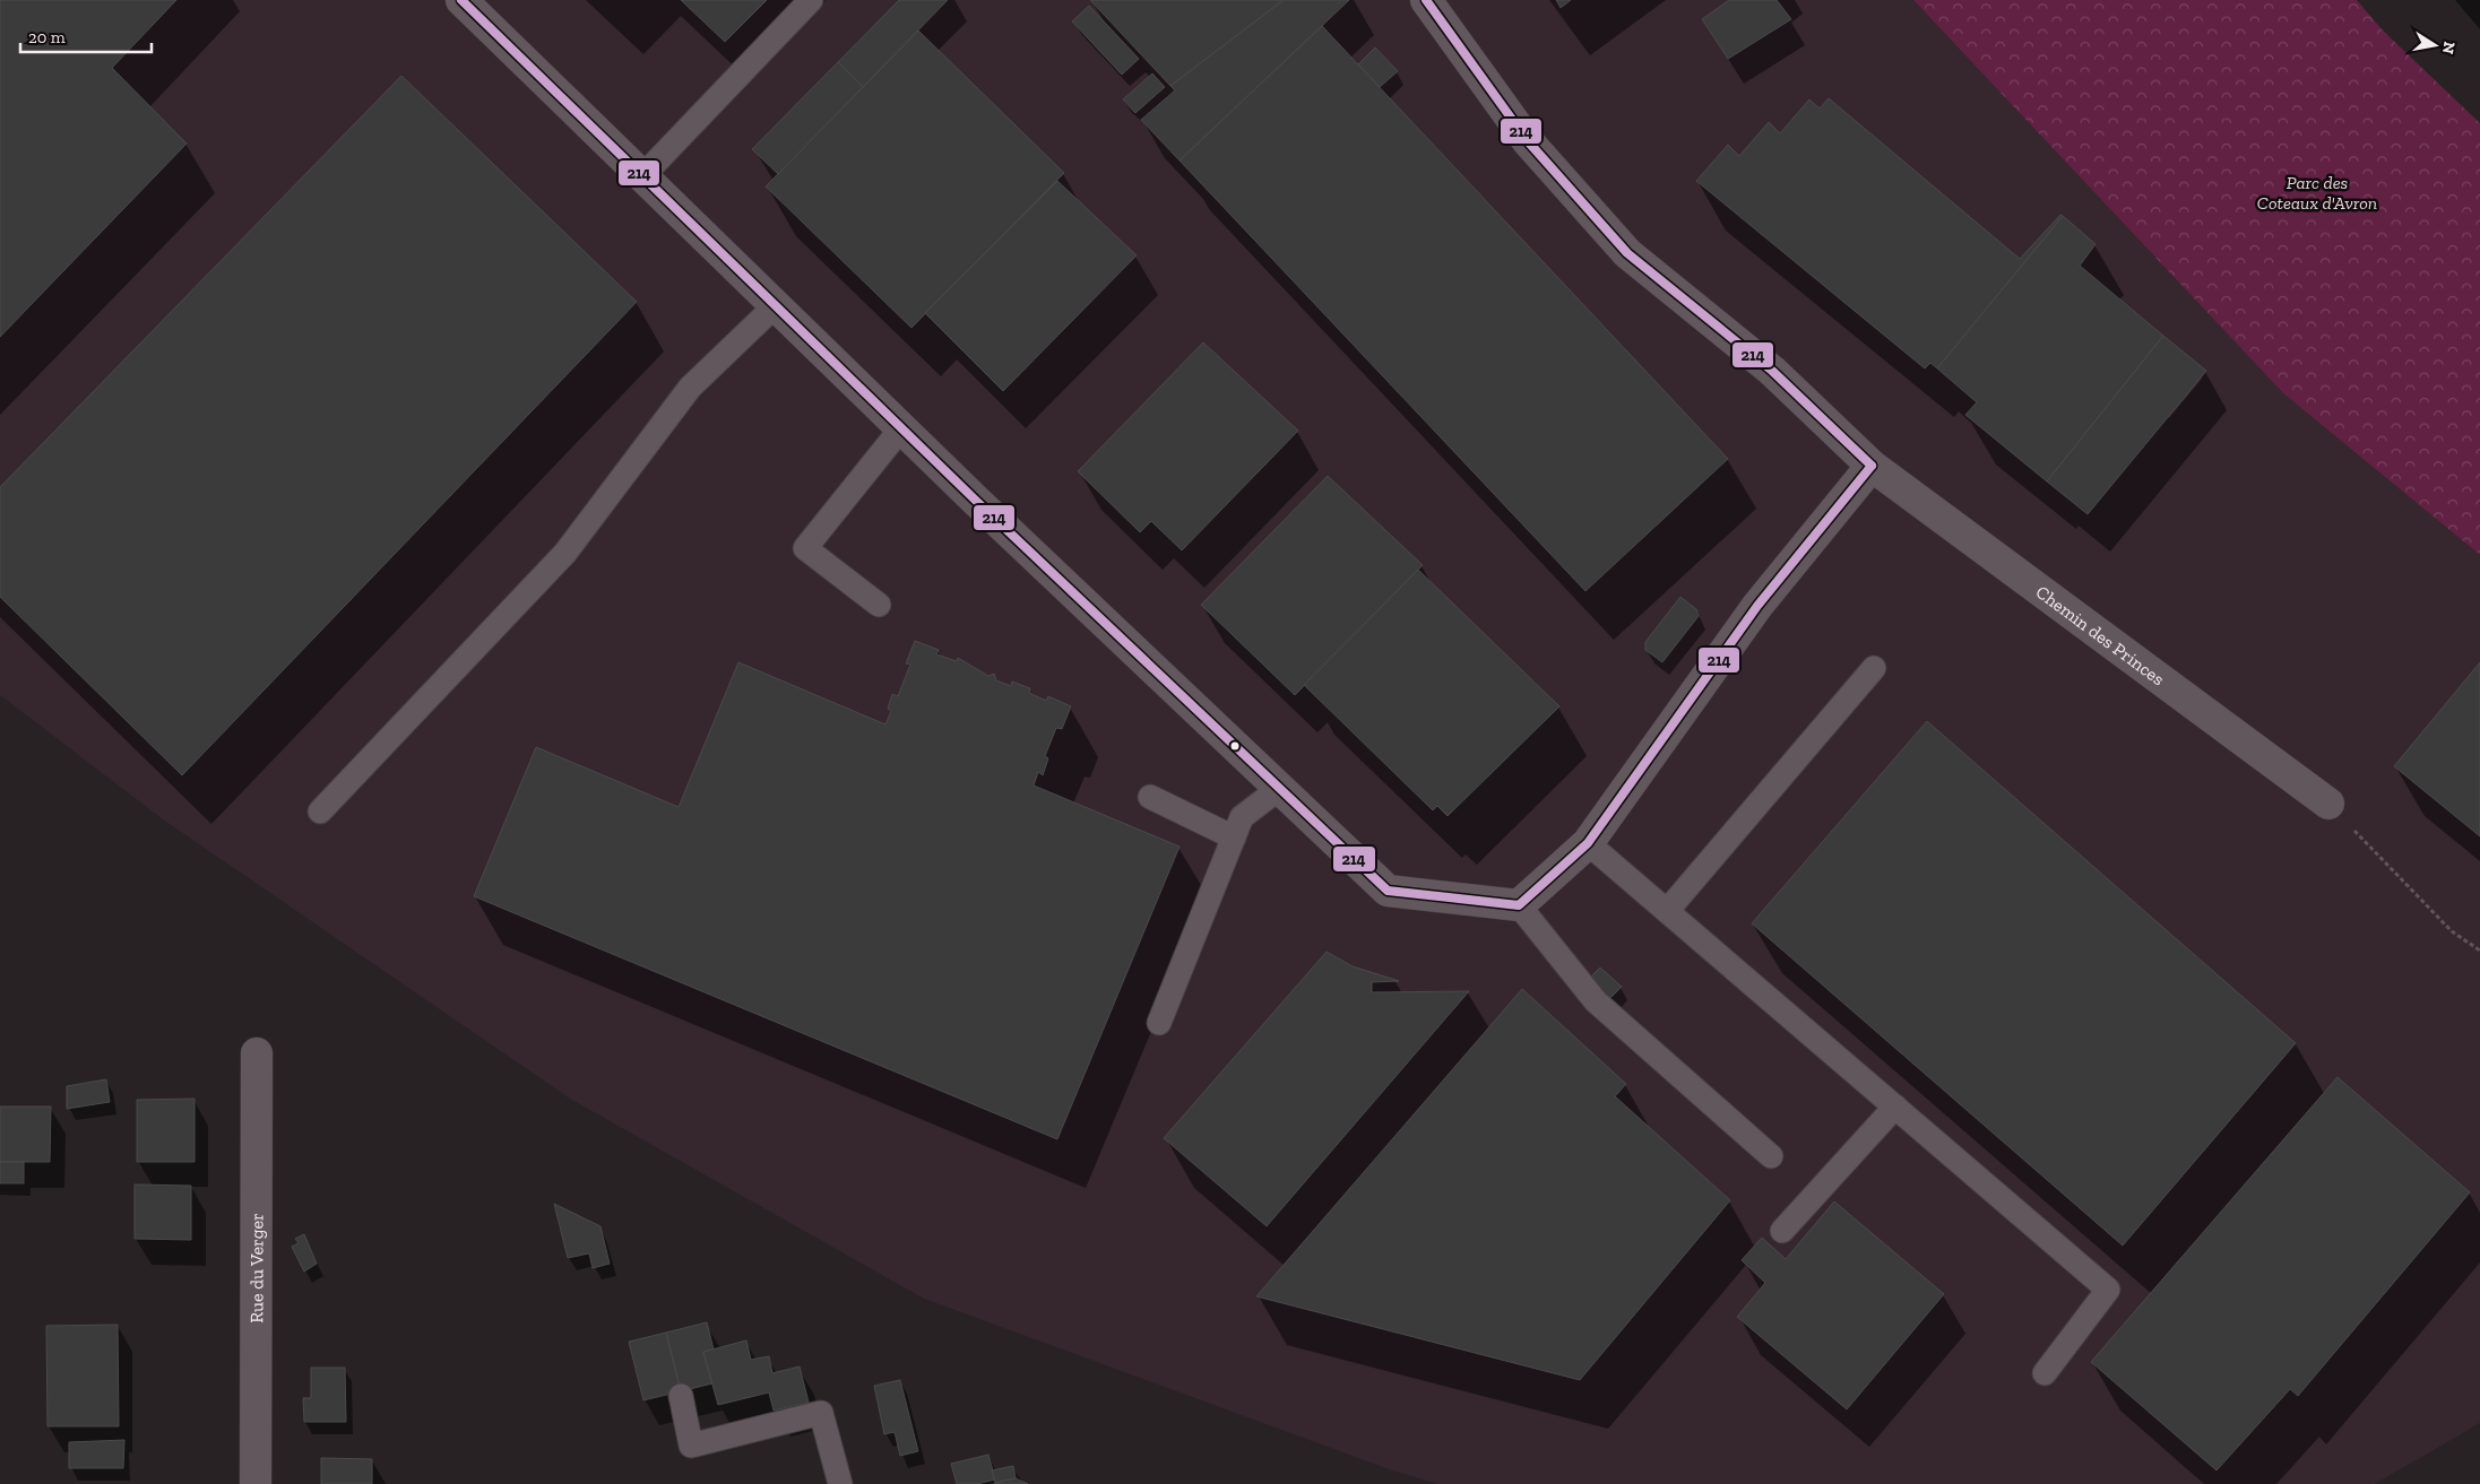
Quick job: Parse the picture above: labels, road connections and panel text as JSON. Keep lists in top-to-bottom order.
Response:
{
  "streets": {
    "street": ["Chemin des Princes", "Rue du Verger"]
  },
  "parks": ["Parc des Coteaux d'Avron"],
  "lines": ["transit line 214"],
  "scale_bar": "20 m",
  "north": "right"
}
